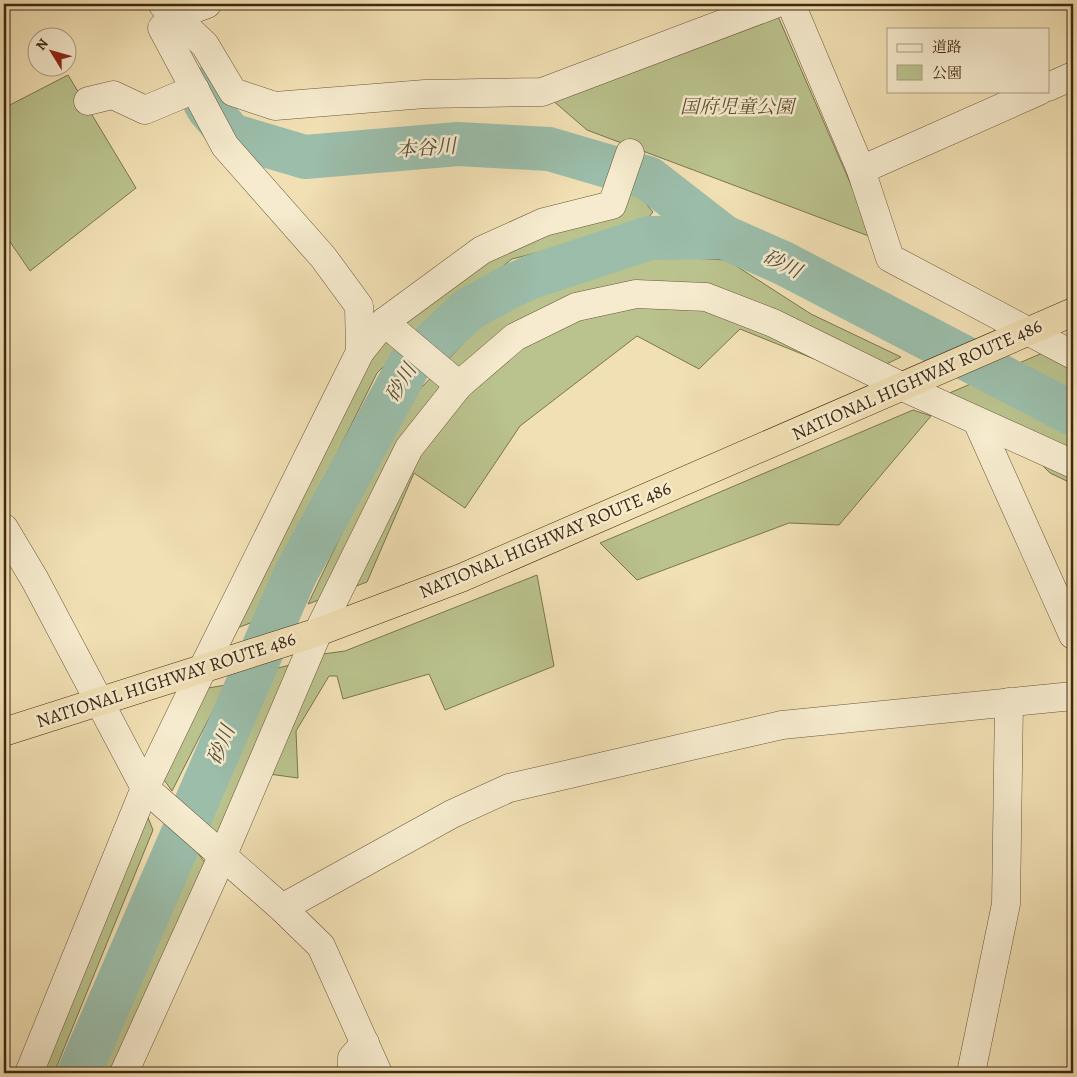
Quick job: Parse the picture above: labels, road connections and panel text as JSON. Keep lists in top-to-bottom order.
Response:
{
  "streets": {
    "highway": ["NATIONAL HIGHWAY ROUTE 486"]
  },
  "water": ["本谷川", "砂川"],
  "parks": ["国府児童公園"],
  "legend": ["道路", "公園"],
  "north": "top left"
}
